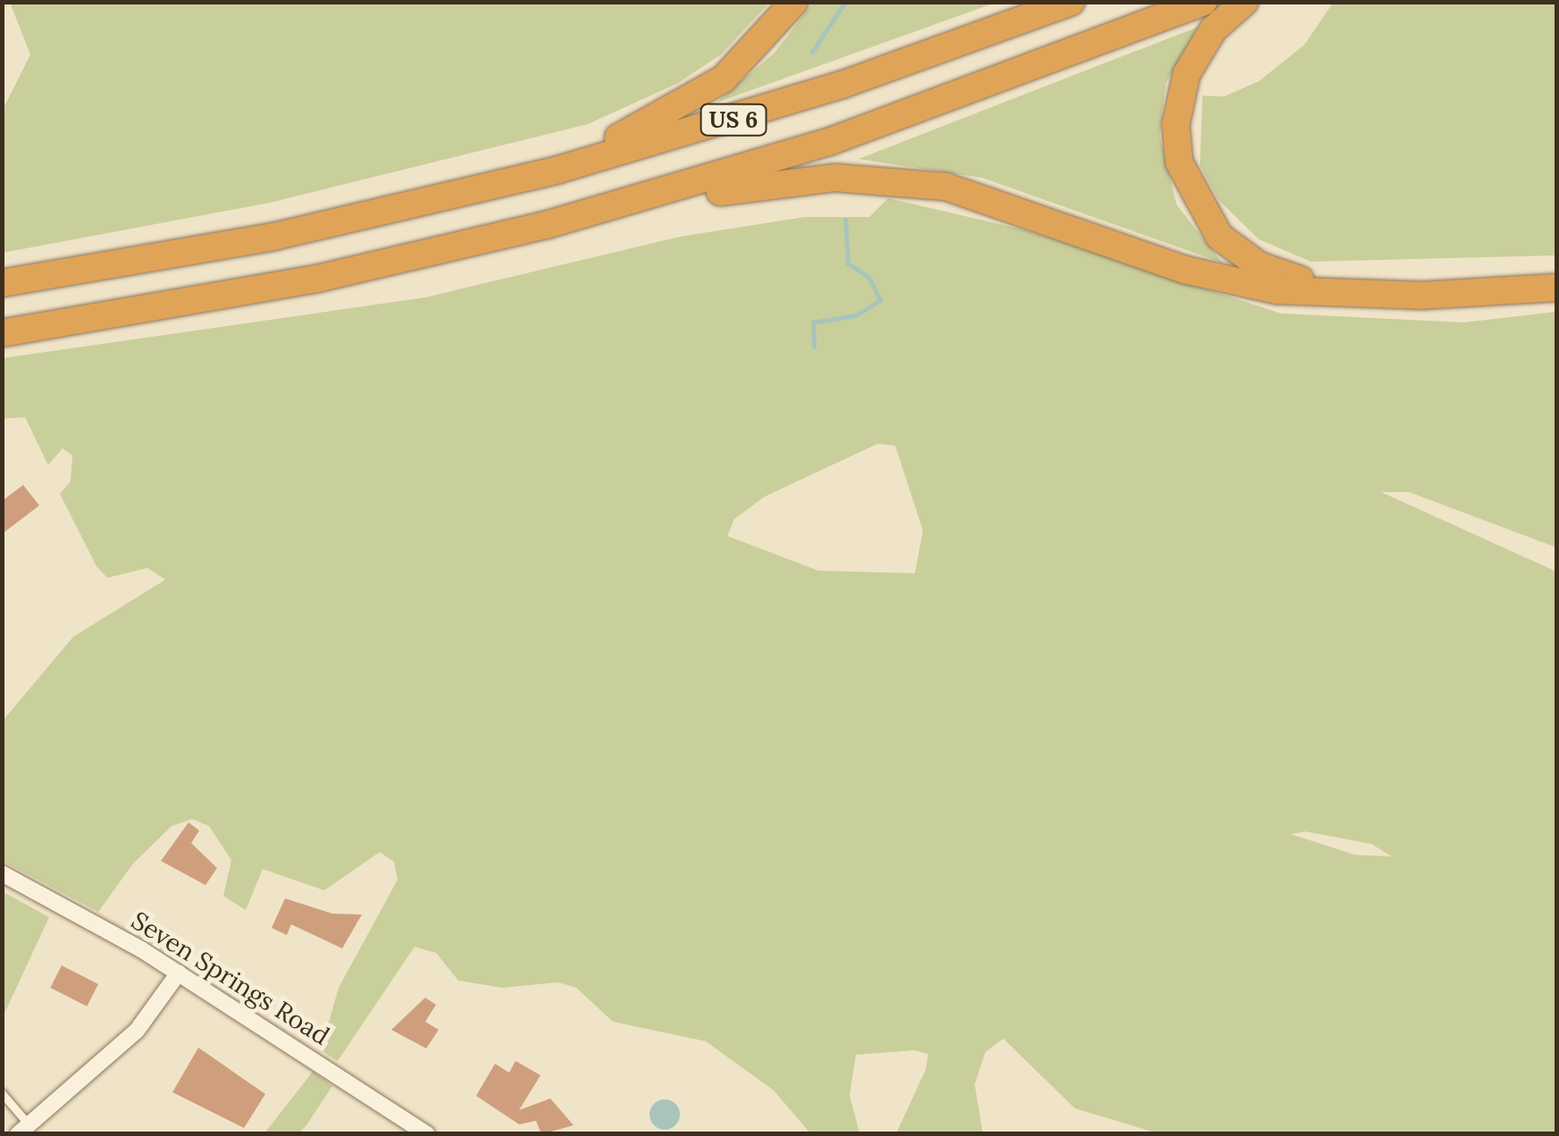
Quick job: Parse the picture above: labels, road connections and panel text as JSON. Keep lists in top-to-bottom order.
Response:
{
  "streets": {
    "highway": ["US 6"],
    "street": ["Seven Springs Road"]
  }
}
